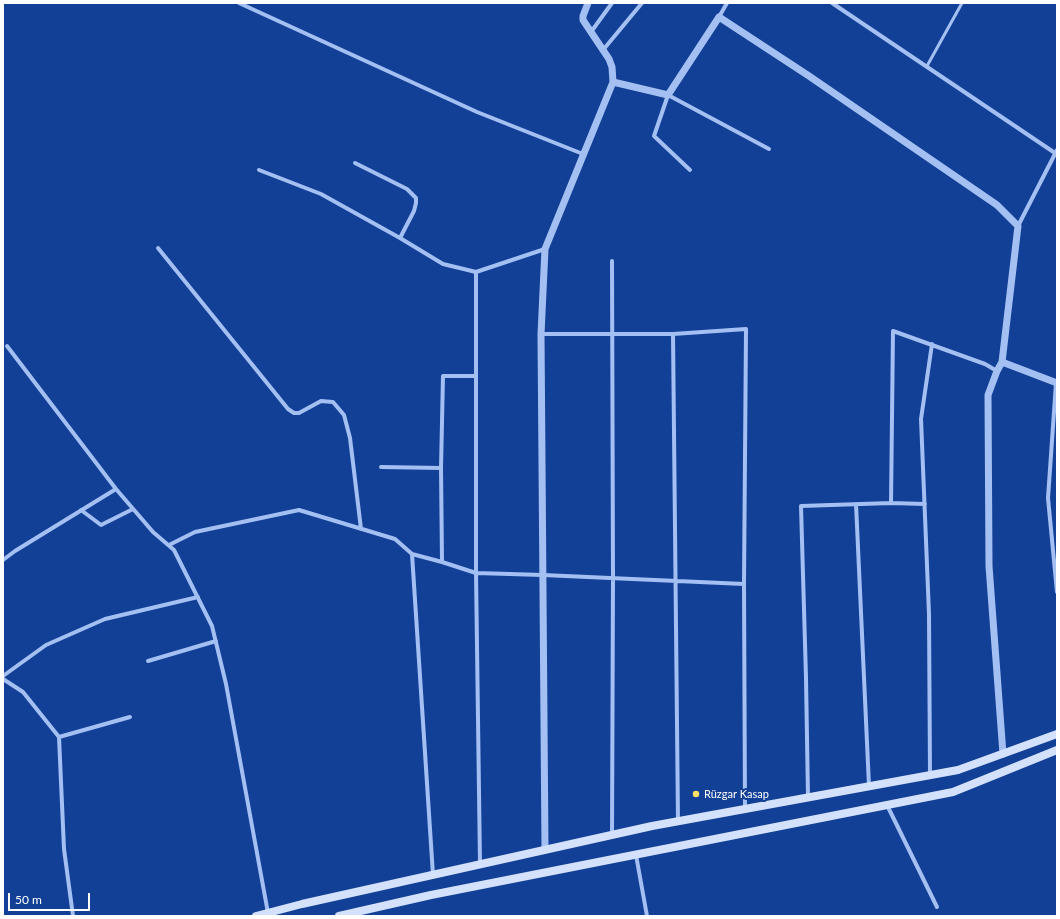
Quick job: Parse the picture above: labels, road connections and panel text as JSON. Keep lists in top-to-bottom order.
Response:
{
  "places": ["Rüzgar Kasap"],
  "scale_bar": "50 m"
}
